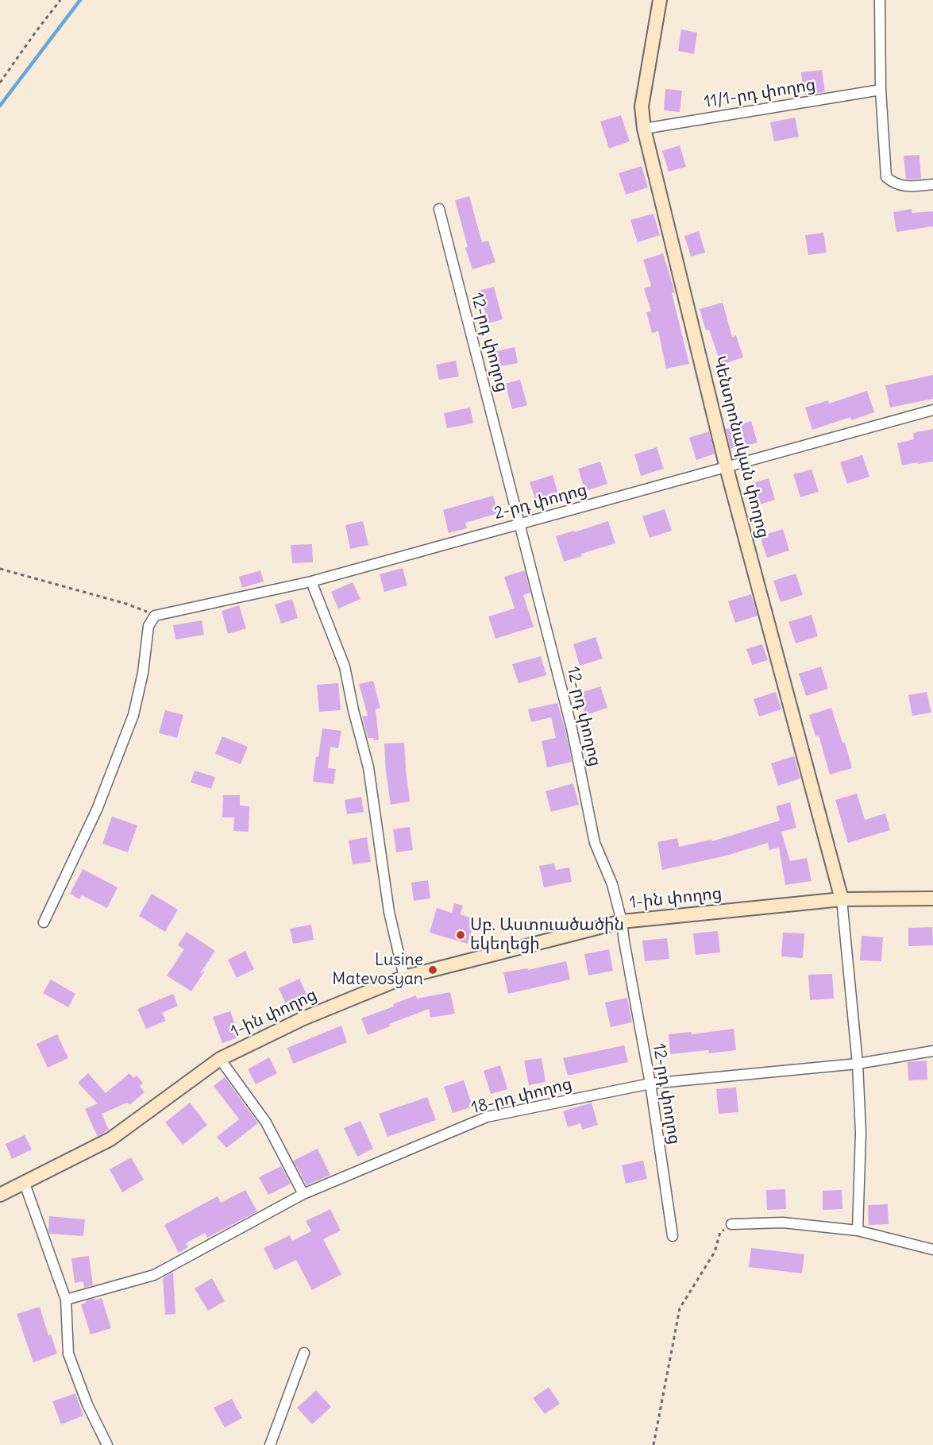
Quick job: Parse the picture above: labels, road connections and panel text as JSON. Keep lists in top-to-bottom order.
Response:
{
  "streets": {
    "main road": ["Կենտրոնական փողոց", "1-ին փողոց"],
    "street": [
      "11/1-րդ փողոց",
      "12-րդ փողոց",
      "2-րդ փողոց",
      "18-րդ փողոց"
    ]
  },
  "crossings": [
    ["11/1-րդ փողոց", "Կենտրոնական փողոց"],
    ["12-րդ փողոց", "2-րդ փողոց"],
    ["12-րդ փողոց", "1-ին փողոց"],
    ["12-րդ փողոց", "18-րդ փողոց"],
    ["Կենտրոնական փողոց", "2-րդ փողոց"],
    ["Կենտրոնական փողոց", "1-ին փողոց"]
  ],
  "places": ["Սբ. Աստուածածին եկեղեցի", "Lusine Matevosyan"]
}
